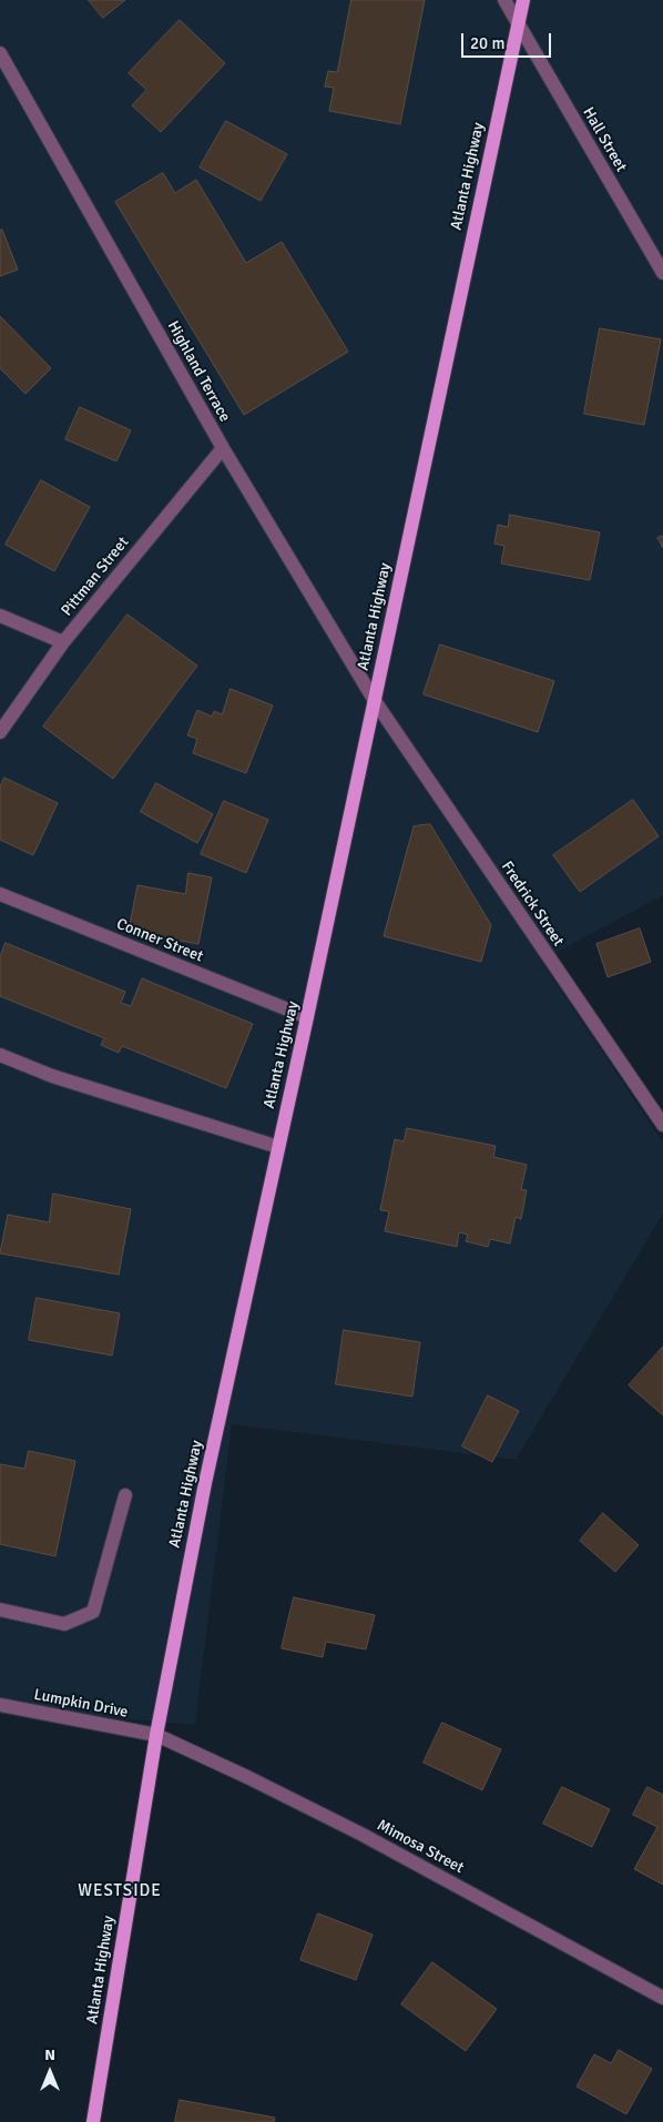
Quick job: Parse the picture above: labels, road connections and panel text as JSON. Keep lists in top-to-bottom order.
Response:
{
  "streets": {
    "main road": ["Atlanta Highway"],
    "street": [
      "Hall Street",
      "Highland Terrace",
      "Pittman Street",
      "Fredrick Street",
      "Conner Street",
      "Lumpkin Drive",
      "Mimosa Street"
    ]
  },
  "crossings": [
    ["Hall Street", "Atlanta Highway"],
    ["Atlanta Highway", "Highland Terrace"],
    ["Atlanta Highway", "Fredrick Street"],
    ["Atlanta Highway", "Conner Street"],
    ["Atlanta Highway", "Lumpkin Drive"],
    ["Atlanta Highway", "Mimosa Street"],
    ["Highland Terrace", "Pittman Street"],
    ["Highland Terrace", "Fredrick Street"],
    ["Lumpkin Drive", "Mimosa Street"]
  ],
  "districts": ["WESTSIDE"],
  "scale_bar": "20 m",
  "north": "top"
}
